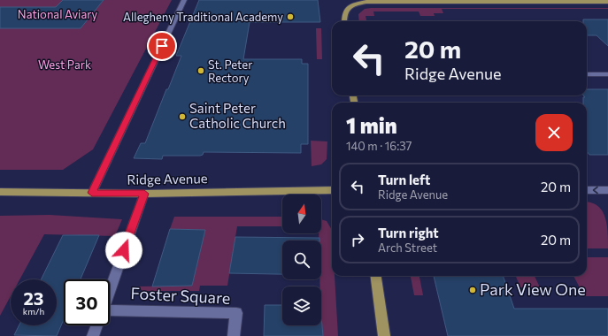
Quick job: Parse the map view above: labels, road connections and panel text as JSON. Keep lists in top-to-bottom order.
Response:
{
  "streets": {
    "main road": ["Ridge Avenue"],
    "street": ["Foster Square"]
  },
  "crossings": [
    ["Ridge Avenue", "Foster Square"]
  ],
  "parks": ["National Aviary", "West Park"],
  "places": [
    "Allegheny Traditional Academy",
    "St. Peter Rectory",
    "Saint Peter Catholic Church",
    "Park View One"
  ],
  "north": "top",
  "page": {
    "turn": ["20 m", "Ridge Avenue"],
    "heading": ["1 min", "140 m · 16:37"],
    "list": [
      {
        "name": "Turn left",
        "note": "Ridge Avenue",
        "value": "20 m"
      },
      {
        "name": "Turn right",
        "note": "Arch Street",
        "value": "20 m"
      }
    ],
    "speed": "23 km/h",
    "limit": "30"
  }
}
